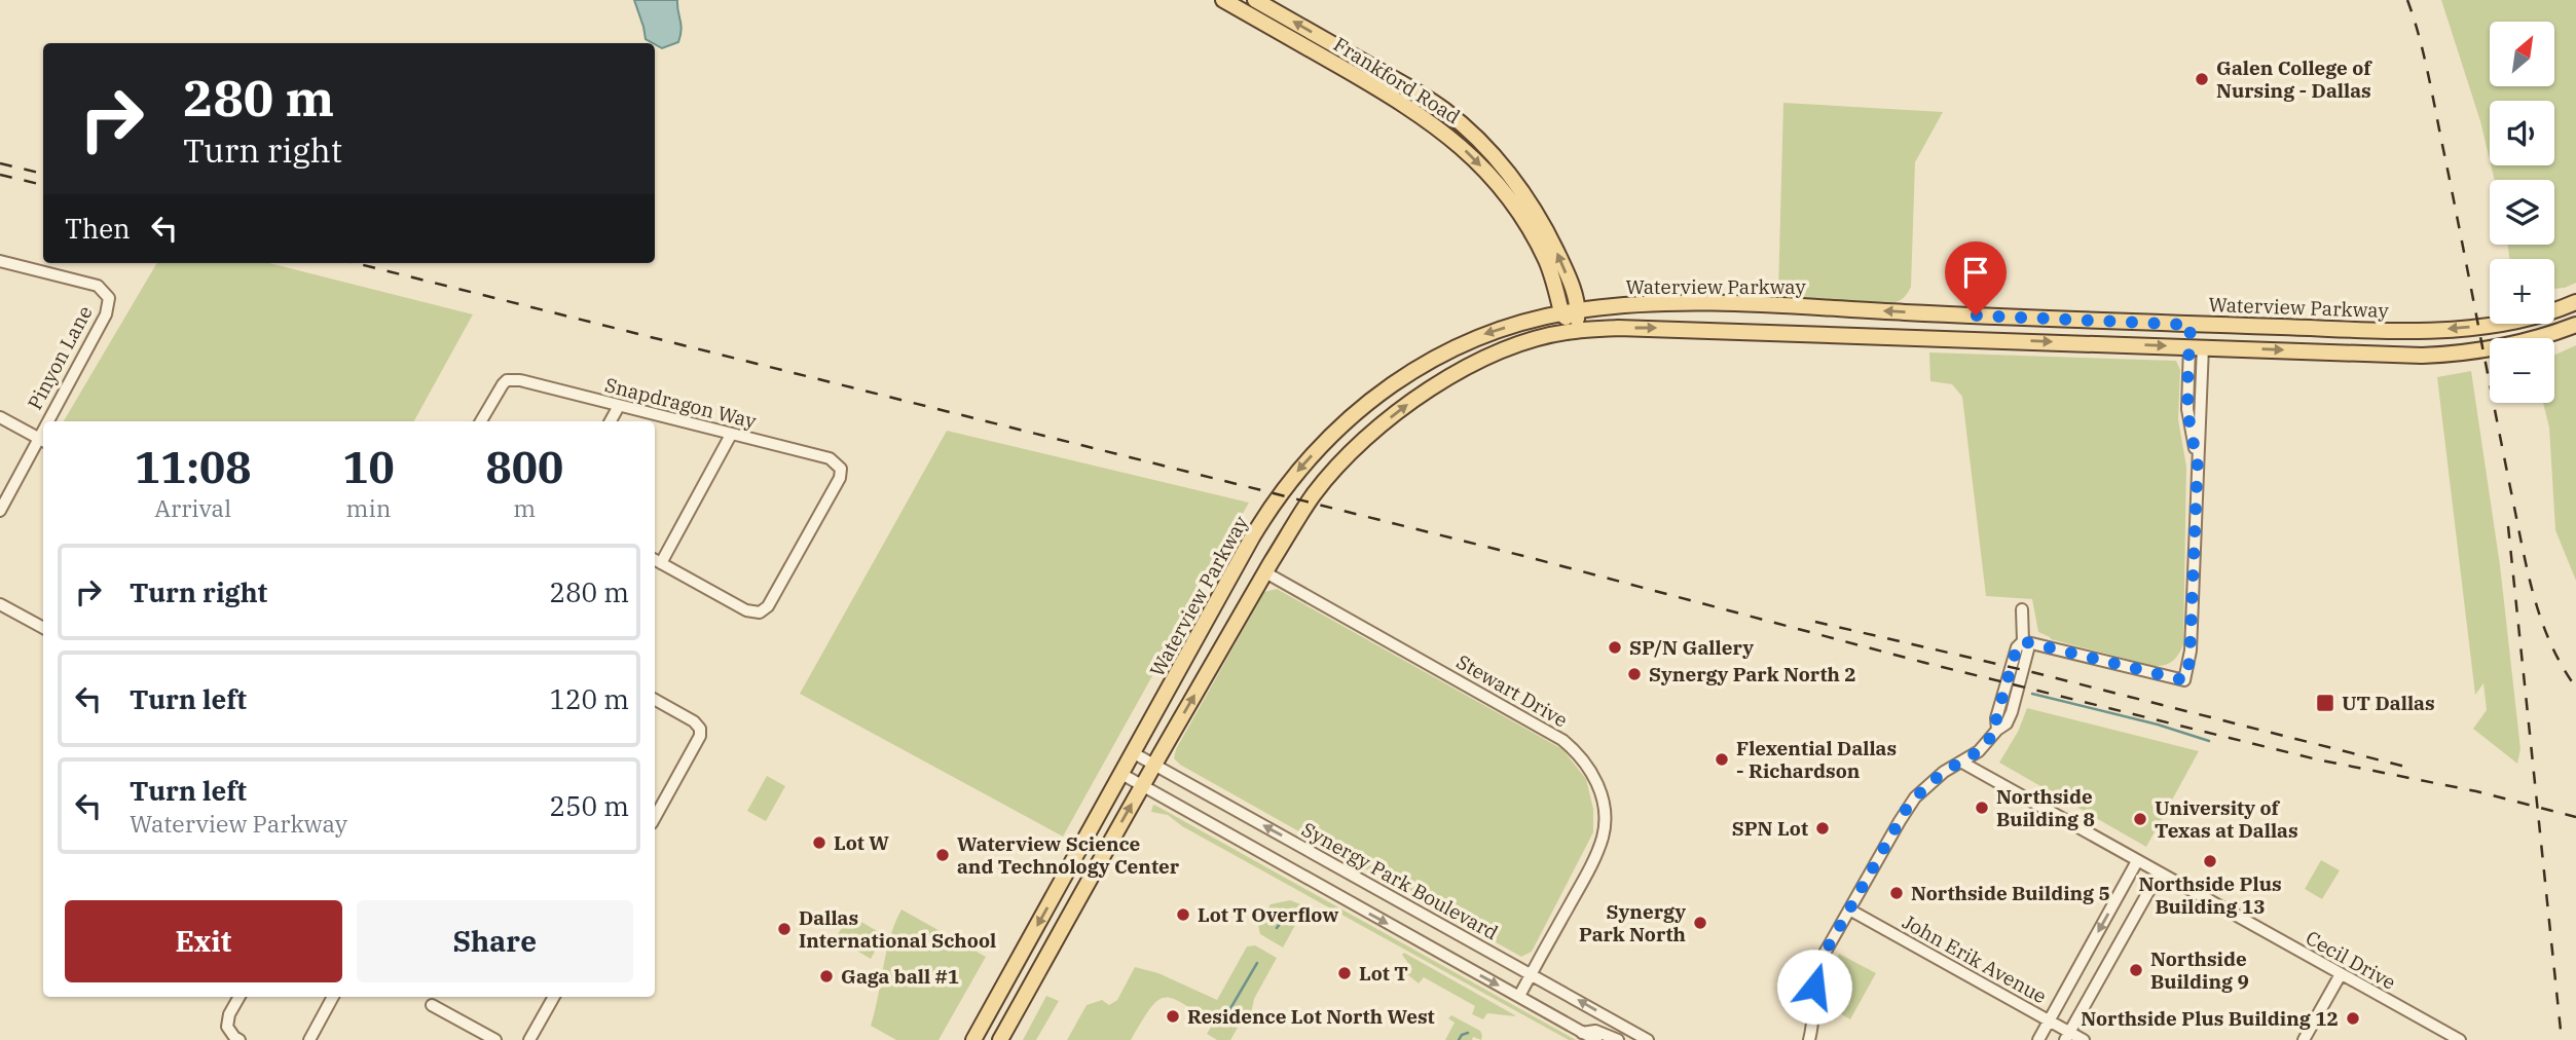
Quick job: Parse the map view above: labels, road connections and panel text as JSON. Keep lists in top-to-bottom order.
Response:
{
  "streets": {
    "main road": ["Frankford Road", "Waterview Parkway"],
    "street": [
      "Pinyon Lane",
      "Snapdragon Way",
      "Stewart Drive",
      "Synergy Park Boulevard",
      "John Erik Avenue",
      "Cecil Drive"
    ]
  },
  "crossings": [
    ["Frankford Road", "Waterview Parkway"],
    ["Waterview Parkway", "Synergy Park Boulevard"],
    ["Stewart Drive", "Synergy Park Boulevard"]
  ],
  "places": {
    "other": [
      "Galen College of Nursing - Dallas",
      "SP/N Gallery",
      "Synergy Park North 2",
      "Flexential Dallas - Richardson",
      "Northside Building 8",
      "University of Texas at Dallas",
      "SPN Lot",
      "Lot W",
      "Waterview Science and Technology Center",
      "Northside Plus Building 13",
      "Northside Building 5",
      "Lot T Overflow",
      "Synergy Park North",
      "Dallas International School",
      "Northside Building 9",
      "Lot T",
      "Gaga ball #1",
      "Residence Lot North West",
      "Northside Plus Building 12"
    ],
    "transit": ["UT Dallas"]
  },
  "north": "top right",
  "page": {
    "map_buttons": ["+", "−"],
    "turn": ["280 m", "Turn right"],
    "then": "Then",
    "eta": [
      "11:08",
      "Arrival",
      "10",
      "min",
      "800",
      "m"
    ],
    "list": [
      {
        "name": "Turn right",
        "value": "280 m"
      },
      {
        "name": "Turn left",
        "value": "120 m"
      },
      {
        "name": "Turn left",
        "note": "Waterview Parkway",
        "value": "250 m"
      }
    ],
    "buttons": ["Exit", "Share"]
  }
}
